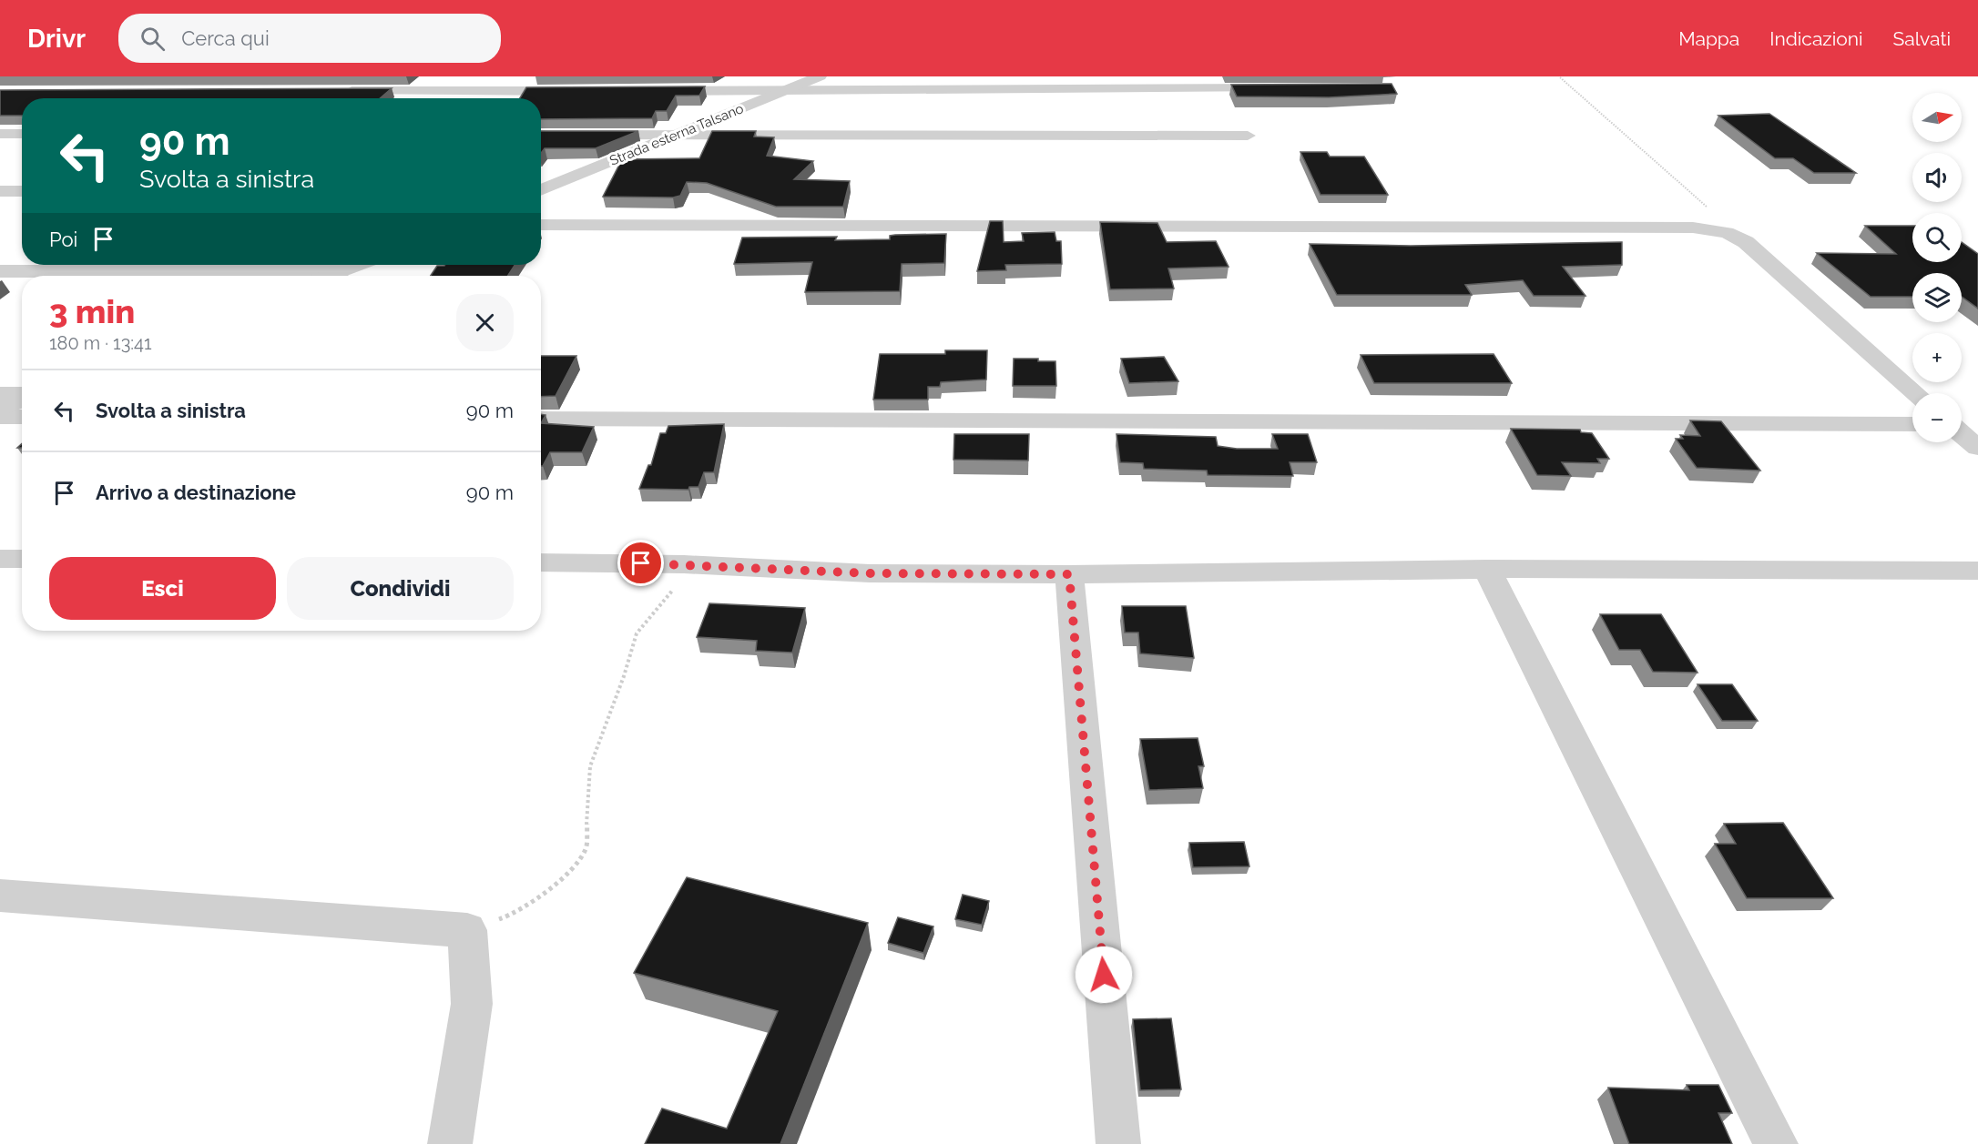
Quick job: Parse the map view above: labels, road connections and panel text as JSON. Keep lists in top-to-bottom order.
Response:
{
  "streets": {
    "street": ["Strada esterna Talsano"]
  },
  "north": "right",
  "page": {
    "header": "Drivr",
    "search": "Cerca qui",
    "nav": ["Mappa", "Indicazioni", "Salvati"],
    "map_buttons": ["+", "−"],
    "turn": ["90 m", "Svolta a sinistra"],
    "then": "Poi",
    "heading": ["3 min", "180 m · 13:41"],
    "list": [
      {
        "name": "Svolta a sinistra",
        "value": "90 m"
      },
      {
        "name": "Arrivo a destinazione",
        "value": "90 m"
      }
    ],
    "buttons": ["Esci", "Condividi"]
  }
}
